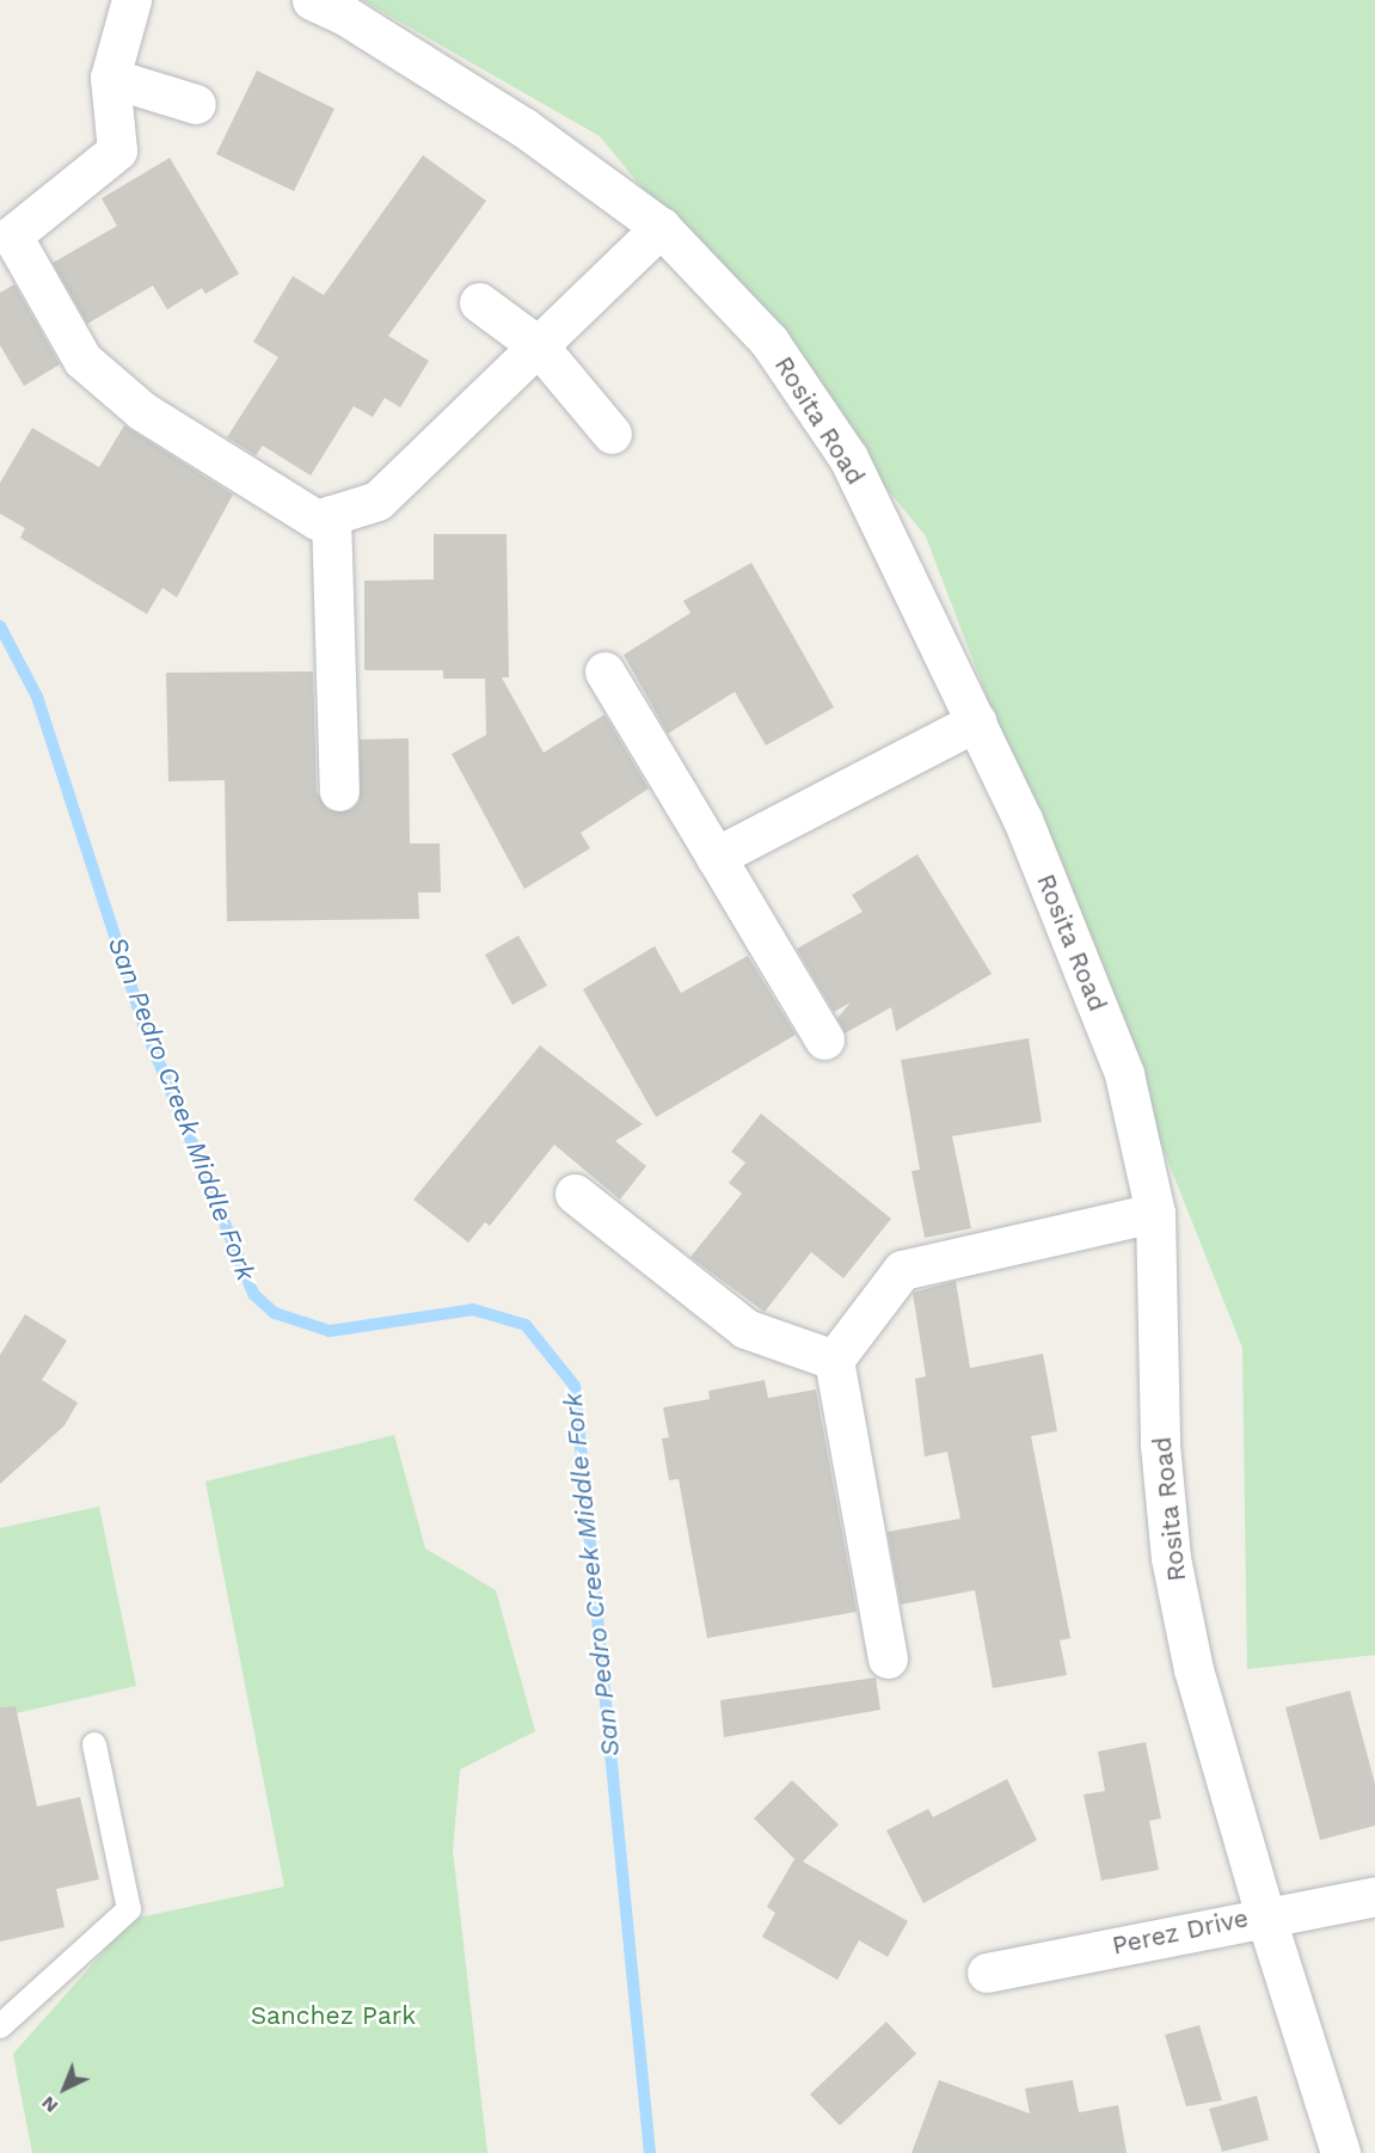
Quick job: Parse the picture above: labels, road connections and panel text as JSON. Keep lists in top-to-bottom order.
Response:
{
  "streets": {
    "street": ["Rosita Road", "Perez Drive"]
  },
  "crossings": [
    ["Rosita Road", "Perez Drive"]
  ],
  "water": ["San Pedro Creek Middle Fork"],
  "parks": ["Sanchez Park"],
  "north": "bottom left"
}
